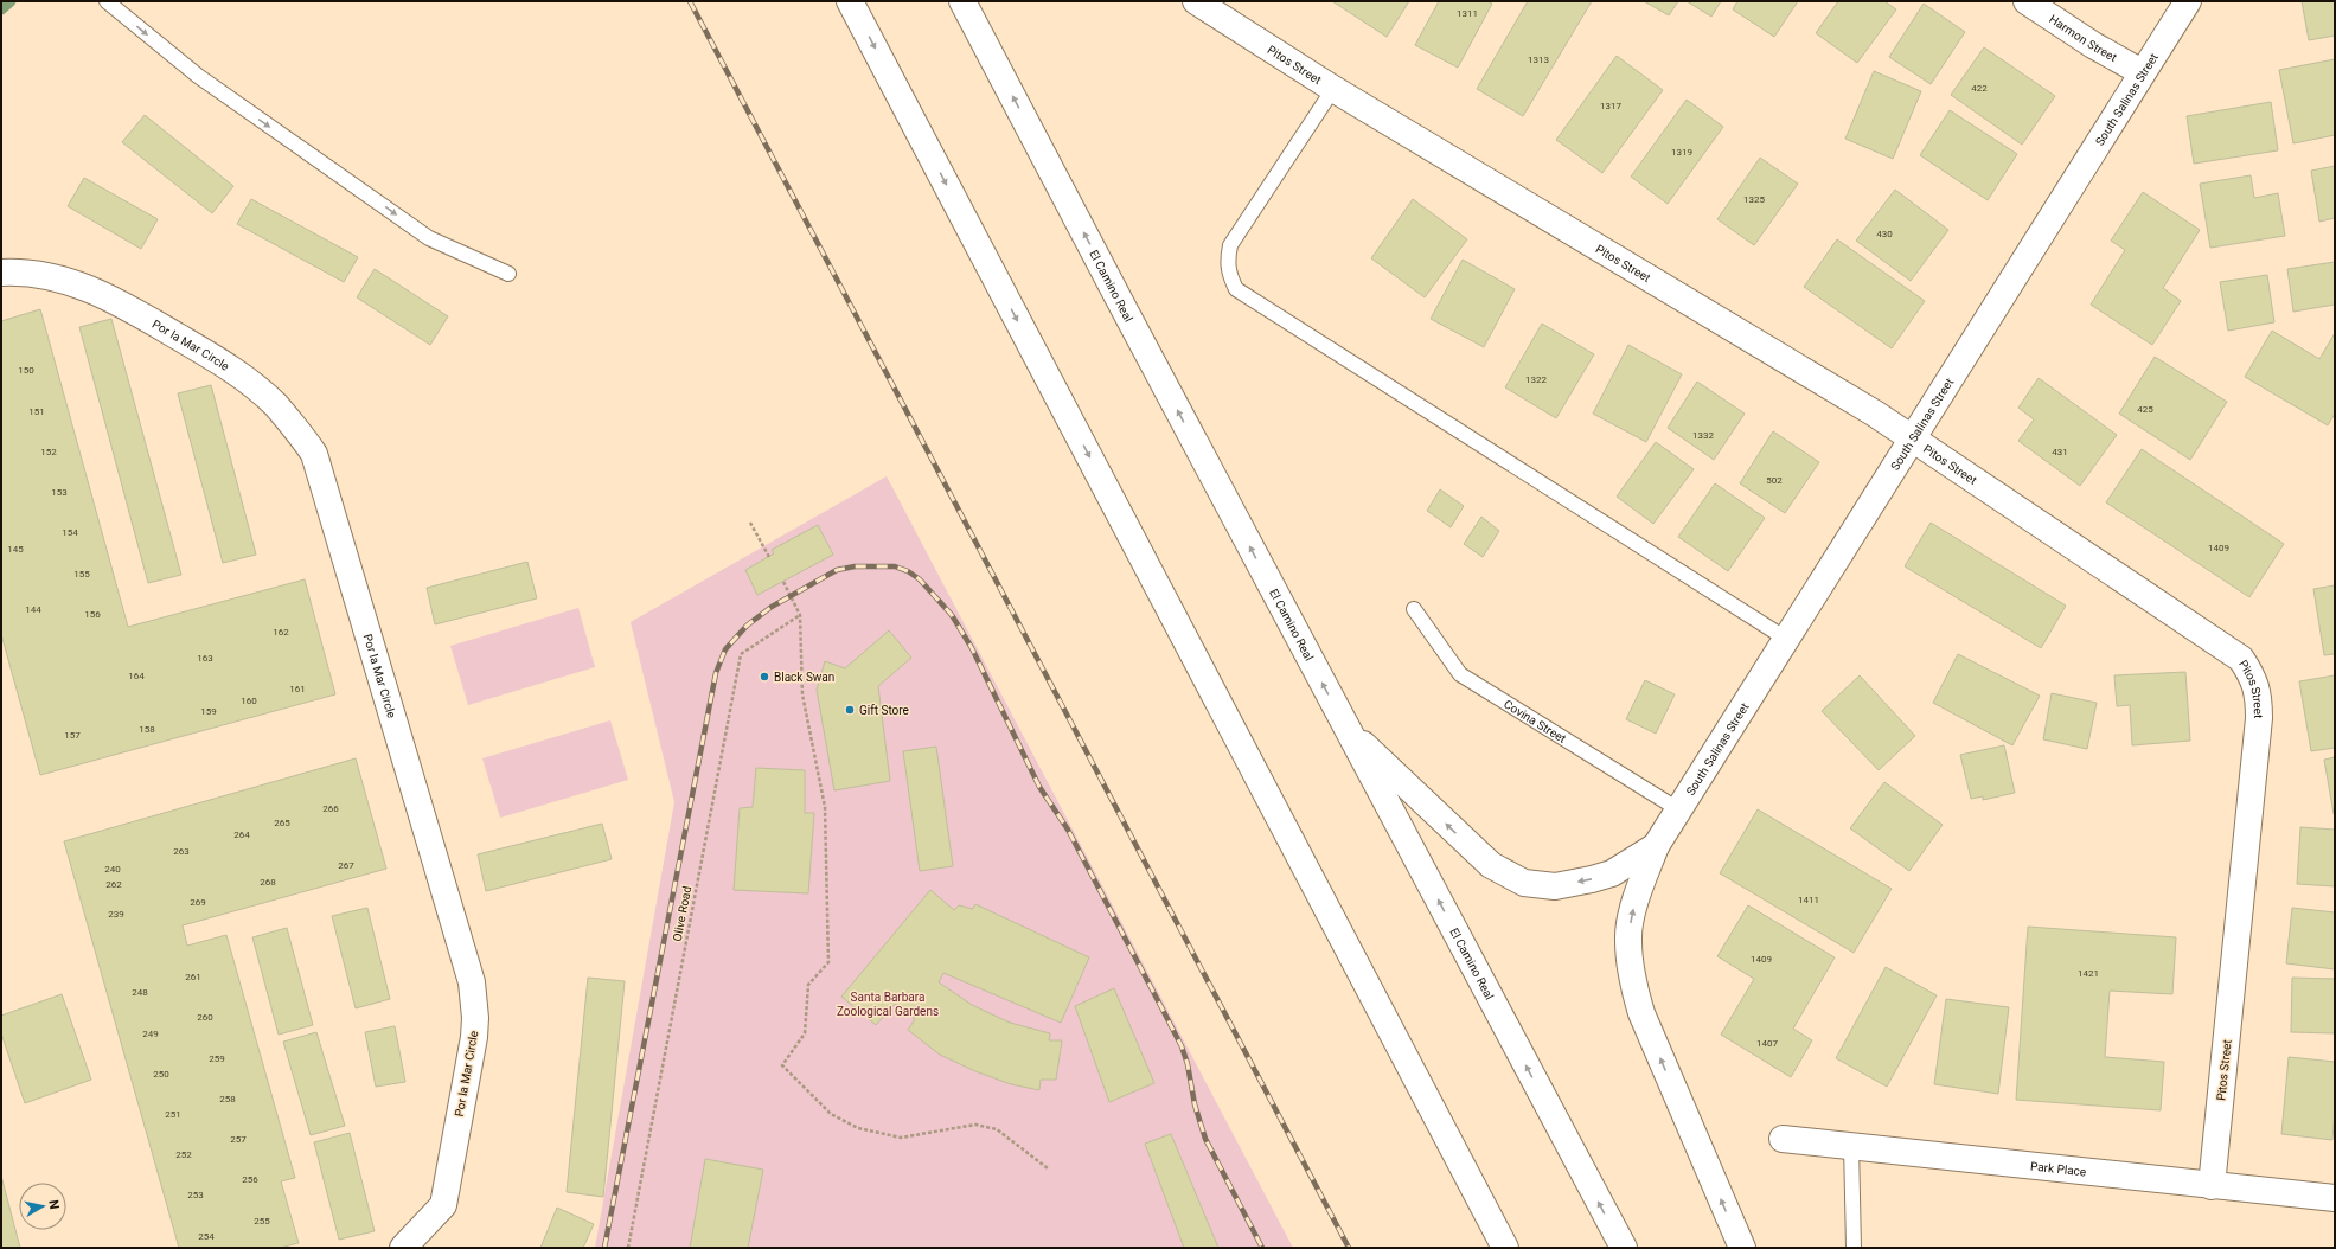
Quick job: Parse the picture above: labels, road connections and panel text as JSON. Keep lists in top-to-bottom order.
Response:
{
  "streets": {
    "main road": [
      "Harmon Street",
      "Pitos Street",
      "South Salinas Street",
      "El Camino Real",
      "Por la Mar Circle",
      "Park Place"
    ],
    "lane": ["Covina Street"],
    "path": ["Olive Road"]
  },
  "crossings": [
    ["Harmon Street", "South Salinas Street"],
    ["Pitos Street", "South Salinas Street"],
    ["Pitos Street", "Park Place"],
    ["South Salinas Street", "Covina Street"]
  ],
  "parks": ["Santa Barbara Zoological Gardens"],
  "places": ["Black Swan", "Gift Store"],
  "house_numbers": [
    "1311",
    "1313",
    "422",
    "1317",
    "1319",
    "1325",
    "430",
    "150",
    "1322",
    "425",
    "151",
    "1332",
    "152",
    "431",
    "502",
    "153",
    "154",
    "1409",
    "145",
    "155",
    "144",
    "156",
    "162",
    "163",
    "164",
    "161",
    "160",
    "159",
    "158",
    "157",
    "266",
    "265",
    "264",
    "263",
    "267",
    "240",
    "268",
    "262",
    "1411",
    "269",
    "239",
    "1409",
    "1421",
    "261",
    "248",
    "260",
    "249",
    "1407",
    "259",
    "250",
    "258",
    "251",
    "257",
    "252",
    "256",
    "253",
    "255",
    "254"
  ],
  "north": "right"
}
